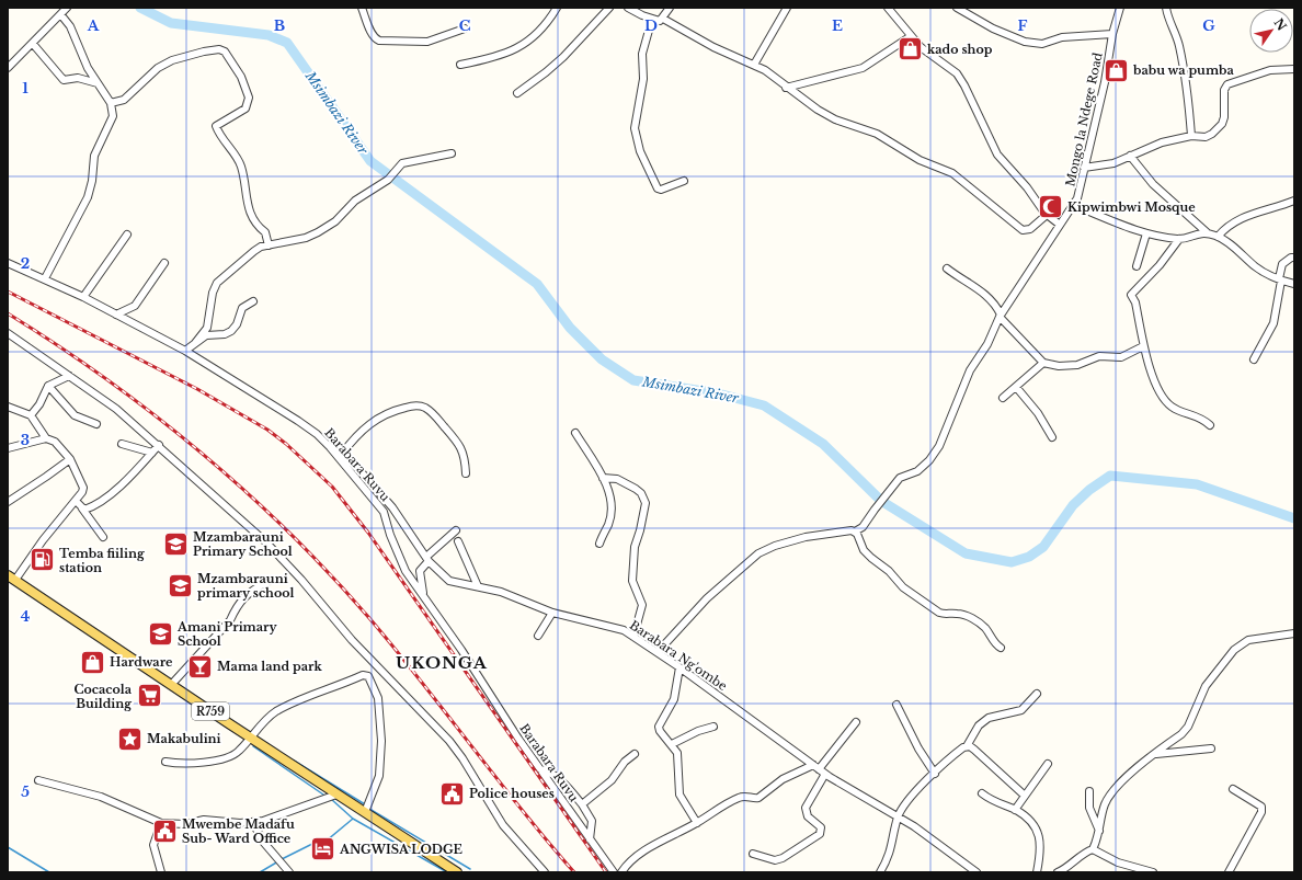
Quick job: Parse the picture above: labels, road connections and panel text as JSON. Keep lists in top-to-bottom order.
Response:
{
  "streets": {
    "main road": ["R759"],
    "street": ["Mongo la Ndege Road", "Barabara Ruvu", "Barabara Ng'ombe"]
  },
  "crossings": [
    ["Barabara Ruvu", "Barabara Ng'ombe"]
  ],
  "districts": ["UKONGA"],
  "water": ["Msimbazi River"],
  "places": {
    "shop": ["kado shop", "babu wa pumba", "Hardware"],
    "mosque": ["Kipwimbwi Mosque"],
    "school or university": ["Mzambarauni Primary School", "Mzambarauni primary school", "Amani Primary School"],
    "fuel station": ["Temba fiiling station"],
    "bar": ["Mama land park"],
    "supermarket": ["Cocacola Building"],
    "place": ["Makabulini"],
    "public building": ["Police houses", "Mwembe Madafu Sub- Ward Office"],
    "hotel": ["ANGWISA LODGE"]
  },
  "north": "top right",
  "grid": {
    "columns": [
      "A",
      "B",
      "C",
      "D",
      "E",
      "F",
      "G"
    ],
    "rows": [
      "1",
      "2",
      "3",
      "4",
      "5"
    ]
  }
}
